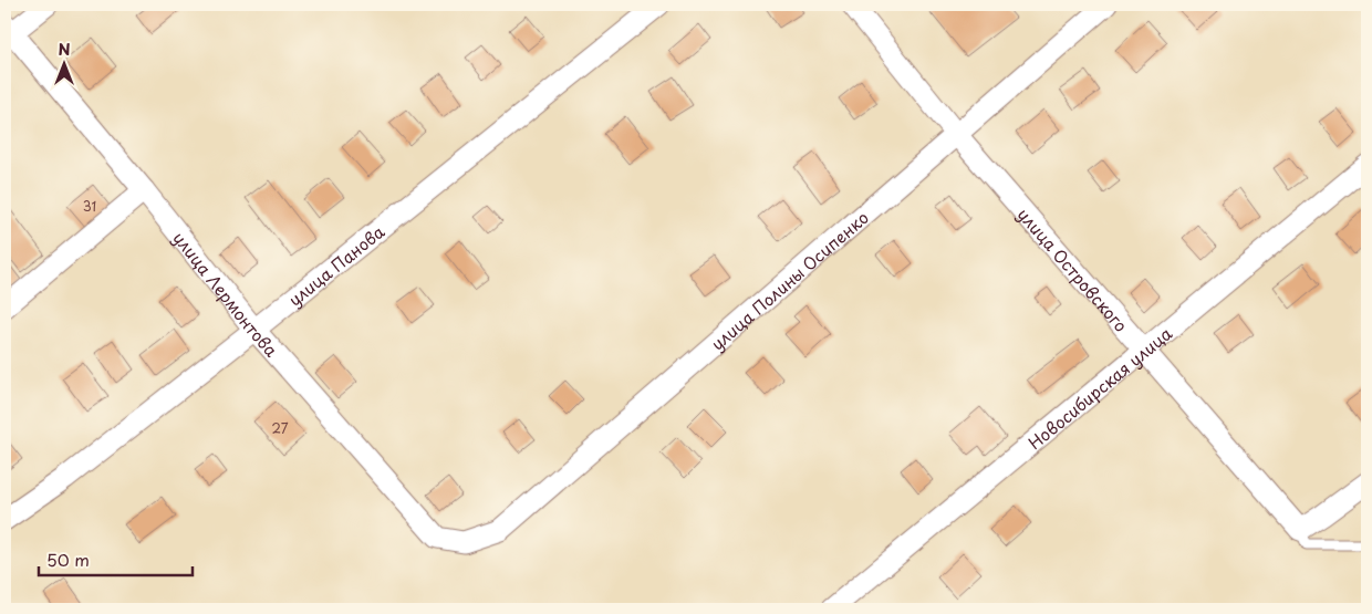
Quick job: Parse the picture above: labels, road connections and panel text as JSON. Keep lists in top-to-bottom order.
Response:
{
  "streets": {
    "street": [
      "улица Панова",
      "улица Островского",
      "улица Полины Осипенко",
      "улица Лермонтова",
      "Новосибирская улица"
    ]
  },
  "crossings": [
    ["улица Панова", "улица Лермонтова"],
    ["улица Островского", "улица Полины Осипенко"],
    ["улица Островского", "Новосибирская улица"],
    ["улица Полины Осипенко", "улица Лермонтова"]
  ],
  "house_numbers": ["31", "27"],
  "scale_bar": "50 m",
  "north": "top"
}
